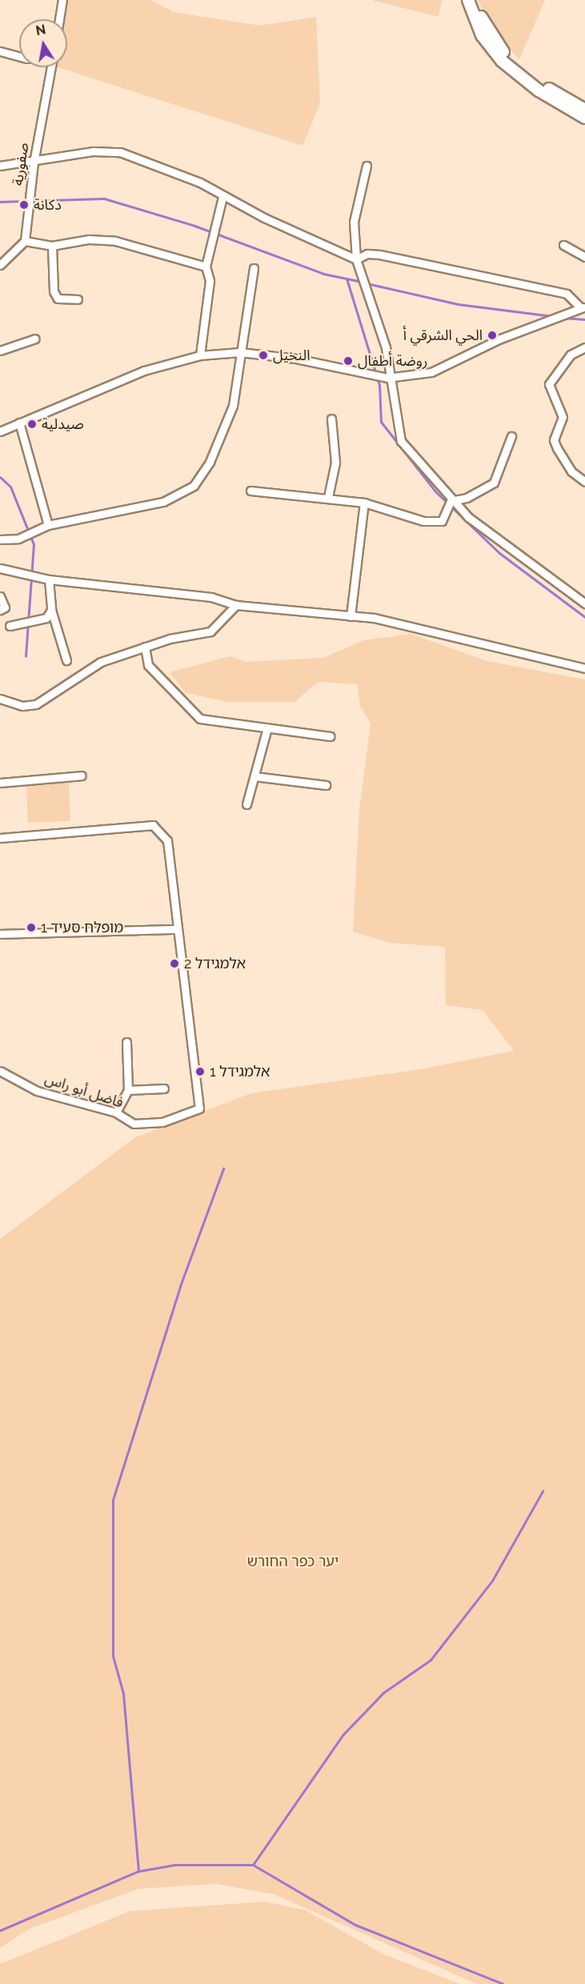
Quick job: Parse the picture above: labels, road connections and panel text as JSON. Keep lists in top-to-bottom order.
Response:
{
  "streets": {
    "street": ["صفورية", "فاضل أبو راس"]
  },
  "parks": ["יער כפר החורש"],
  "places": [
    "دكانة",
    "الحي الشرقي أ",
    "النخيل",
    "روضة أطفال",
    "صيدلية",
    "מופלח סעיד 1",
    "אלמגידל 2",
    "אלמגידל 1"
  ],
  "north": "top"
}
